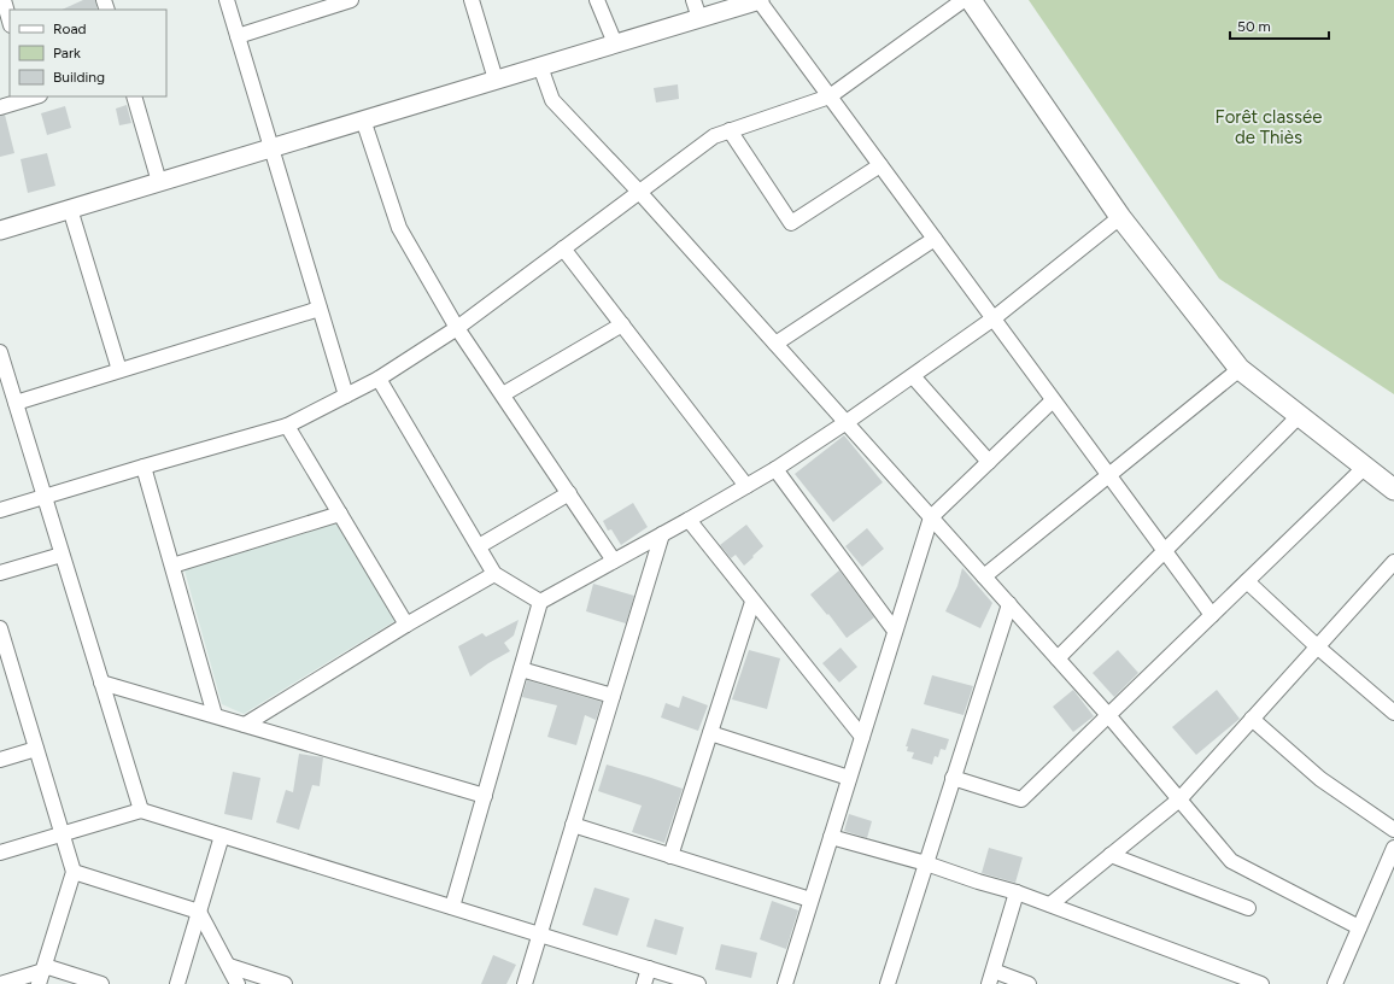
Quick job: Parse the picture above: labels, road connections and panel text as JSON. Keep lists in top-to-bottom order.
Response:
{
  "parks": ["Forêt classée de Thiès"],
  "legend": ["Road", "Park", "Building"],
  "scale_bar": "50 m"
}
